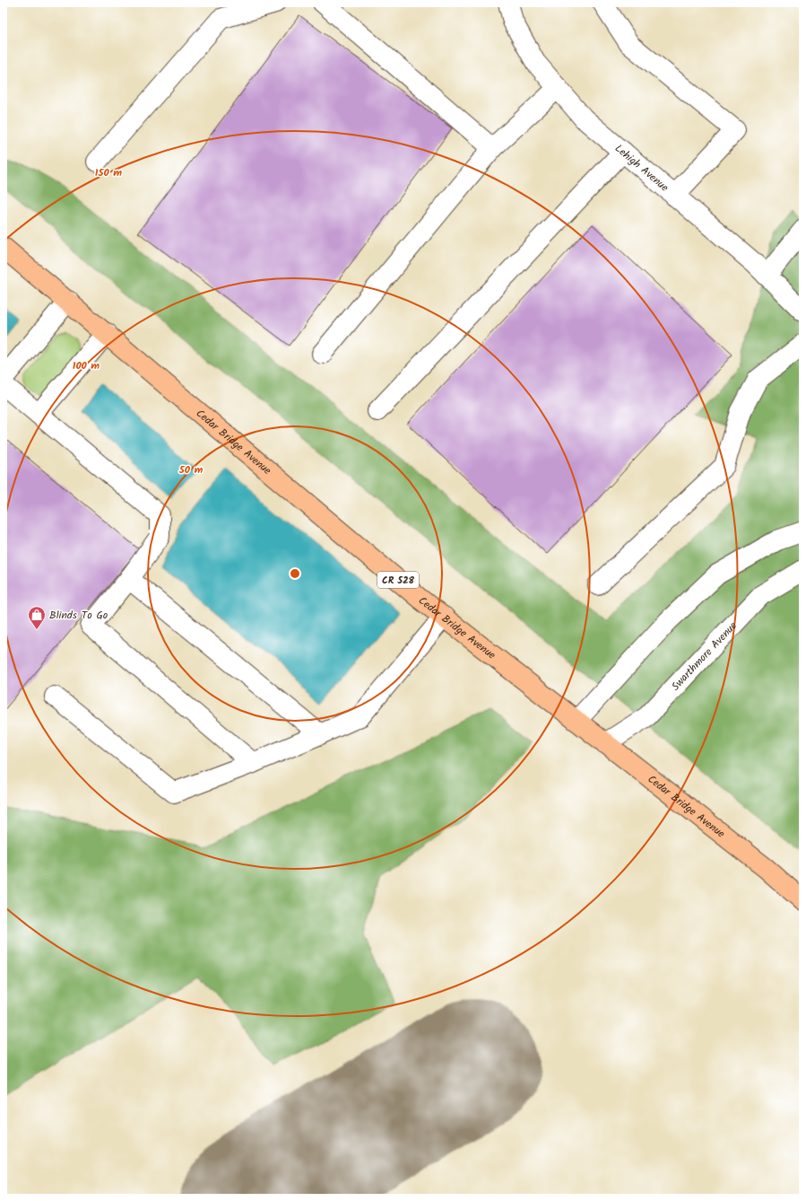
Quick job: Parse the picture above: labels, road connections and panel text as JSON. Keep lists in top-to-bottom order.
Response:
{
  "streets": {
    "main road": ["Cedar Bridge Avenue", "CR 528"],
    "street": ["Lehigh Avenue", "Swarthmore Avenue"]
  },
  "crossings": [
    ["Cedar Bridge Avenue", "Swarthmore Avenue"]
  ],
  "places": {
    "shop": ["Blinds To Go"]
  },
  "rings": ["150 m", "100 m", "50 m"]
}
